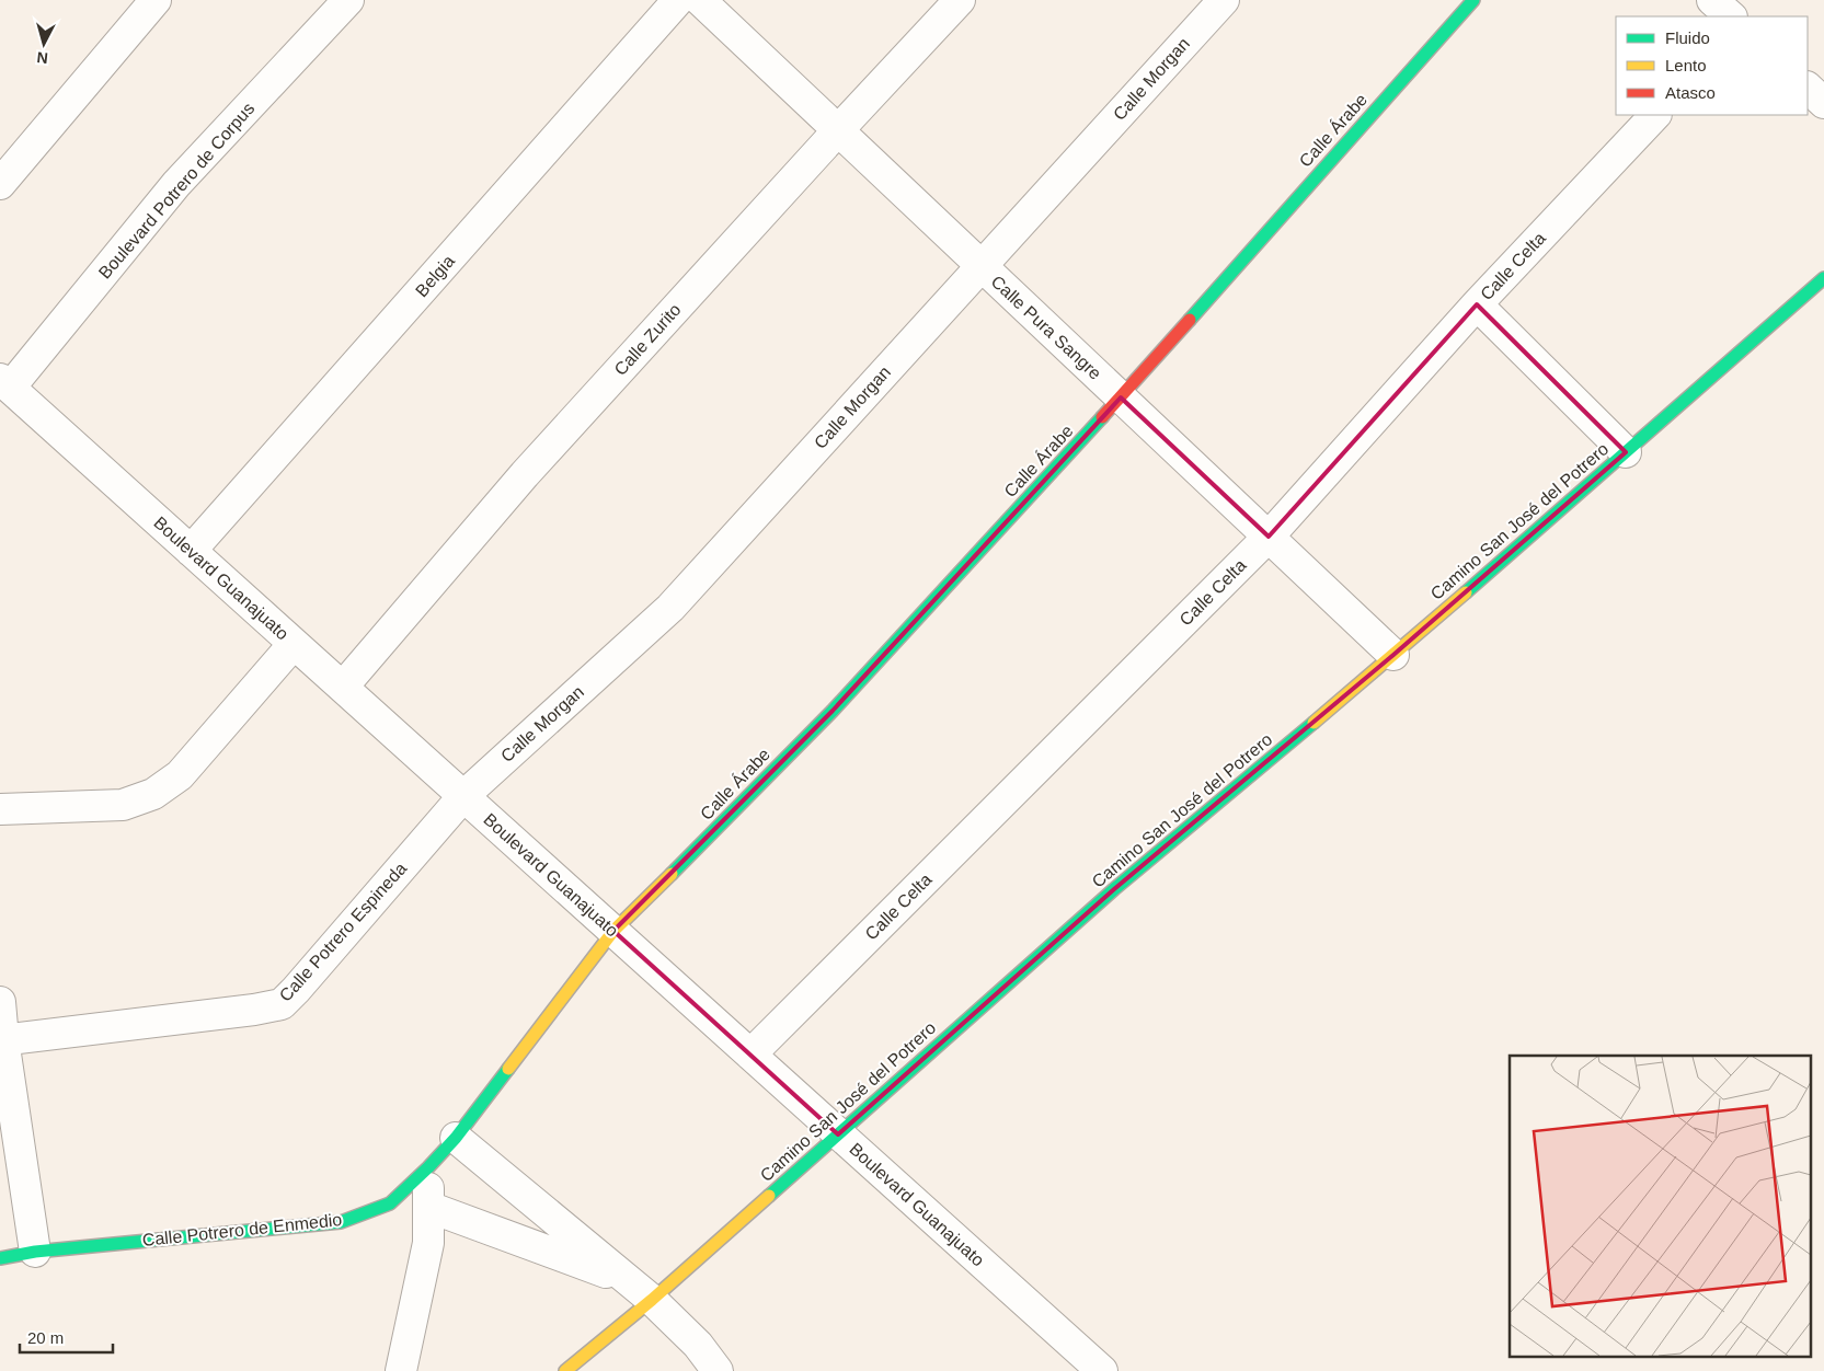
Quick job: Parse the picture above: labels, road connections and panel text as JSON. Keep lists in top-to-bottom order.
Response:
{
  "streets": {
    "street": [
      "Calle Morgan",
      "Calle Árabe",
      "Boulevard Potrero de Corpus",
      "Calle Celta",
      "Belgia",
      "Calle Pura Sangre",
      "Calle Zurito",
      "Camino San José del Potrero",
      "Boulevard Guanajuato",
      "Calle Potrero Espineda",
      "Calle Potrero de Enmedio"
    ]
  },
  "crossings": [
    ["Calle Morgan", "Calle Pura Sangre"],
    ["Calle Morgan", "Boulevard Guanajuato"],
    ["Calle Morgan", "Calle Potrero Espineda"],
    ["Calle Árabe", "Calle Pura Sangre"],
    ["Calle Árabe", "Boulevard Guanajuato"],
    ["Calle Árabe", "Calle Potrero de Enmedio"],
    ["Boulevard Potrero de Corpus", "Boulevard Guanajuato"],
    ["Calle Celta", "Calle Pura Sangre"],
    ["Calle Celta", "Boulevard Guanajuato"],
    ["Belgia", "Boulevard Guanajuato"],
    ["Calle Pura Sangre", "Calle Zurito"],
    ["Calle Pura Sangre", "Camino San José del Potrero"],
    ["Calle Zurito", "Boulevard Guanajuato"],
    ["Camino San José del Potrero", "Boulevard Guanajuato"],
    ["Boulevard Guanajuato", "Calle Potrero Espineda"],
    ["Boulevard Guanajuato", "Calle Potrero de Enmedio"]
  ],
  "legend": ["Fluido", "Lento", "Atasco"],
  "scale_bar": "20 m",
  "north": "bottom"
}
